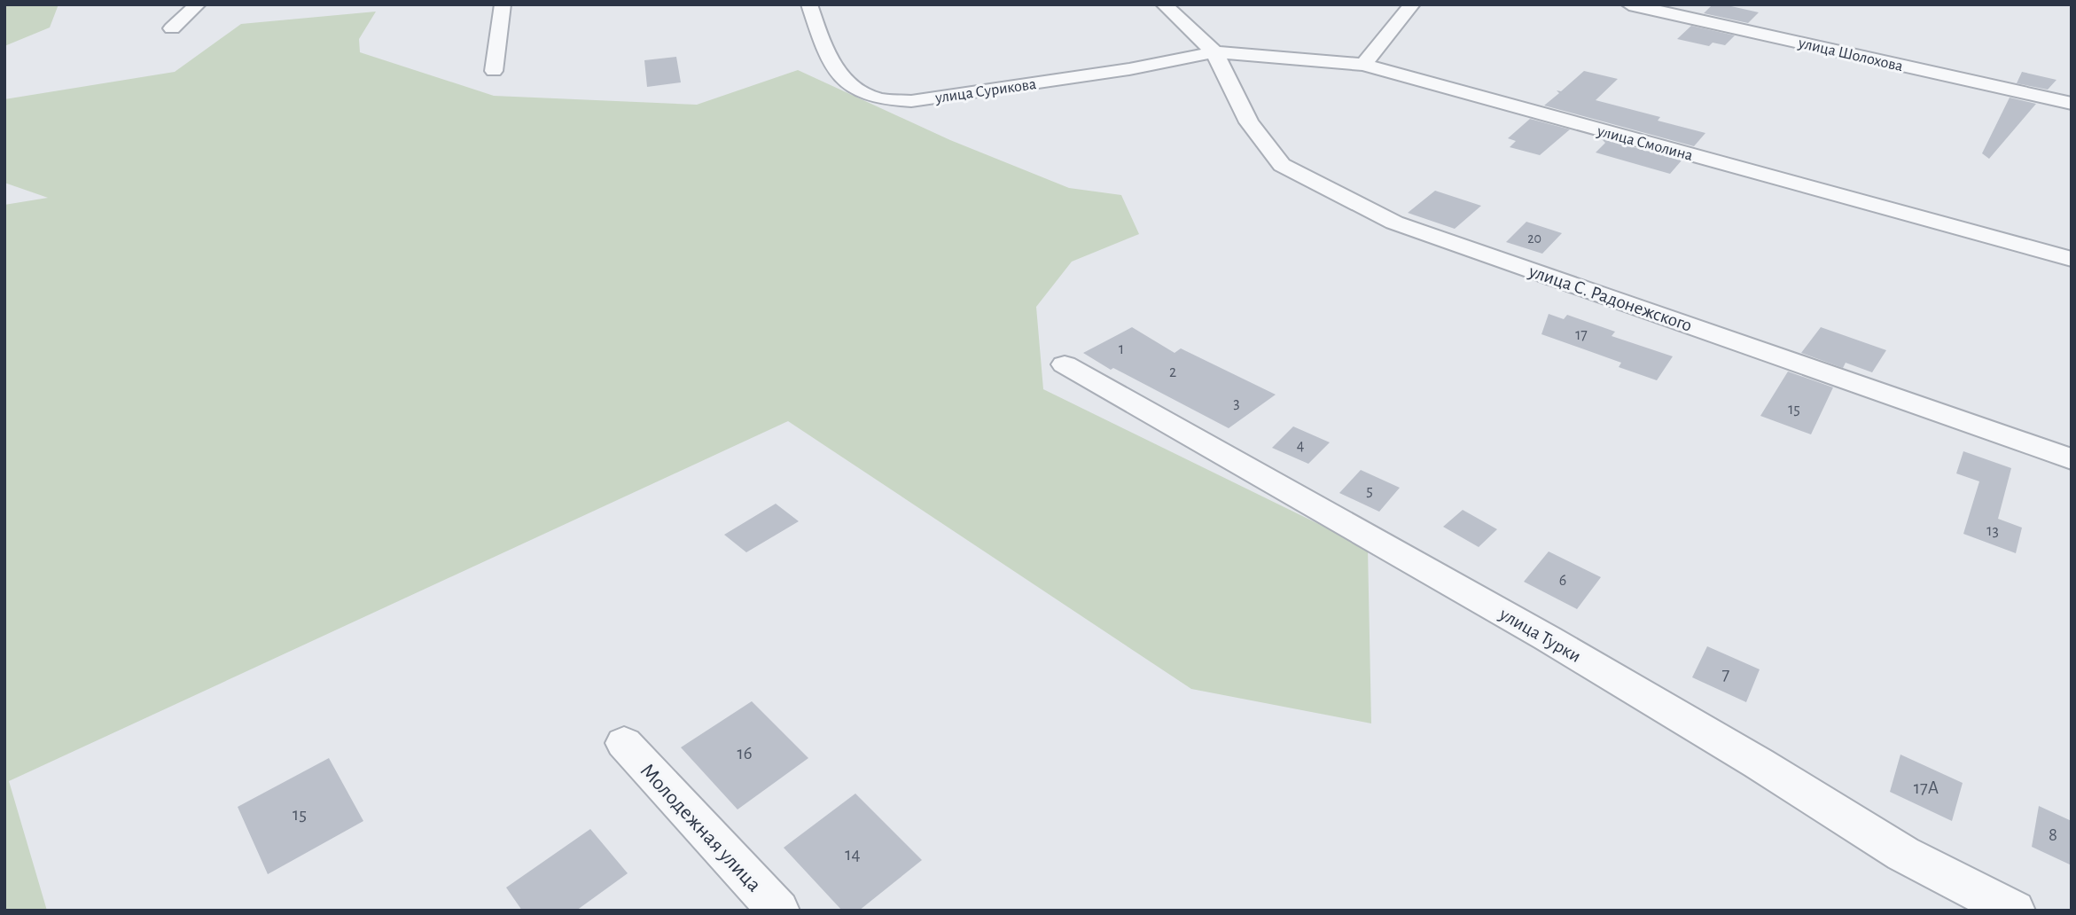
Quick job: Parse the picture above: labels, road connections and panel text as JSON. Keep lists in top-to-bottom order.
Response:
{
  "streets": {
    "street": [
      "улица Шолохова",
      "улица Сурикова",
      "улица Смолина",
      "улица С. Радонежского",
      "улица Турки",
      "Молодежная улица"
    ]
  },
  "crossings": [
    ["улица Сурикова", "улица Смолина"],
    ["улица Сурикова", "улица С. Радонежского"],
    ["улица Смолина", "улица С. Радонежского"]
  ],
  "house_numbers": [
    "20",
    "17",
    "1",
    "2",
    "3",
    "15",
    "4",
    "5",
    "13",
    "6",
    "7",
    "16",
    "17А",
    "15",
    "8",
    "14"
  ]
}
